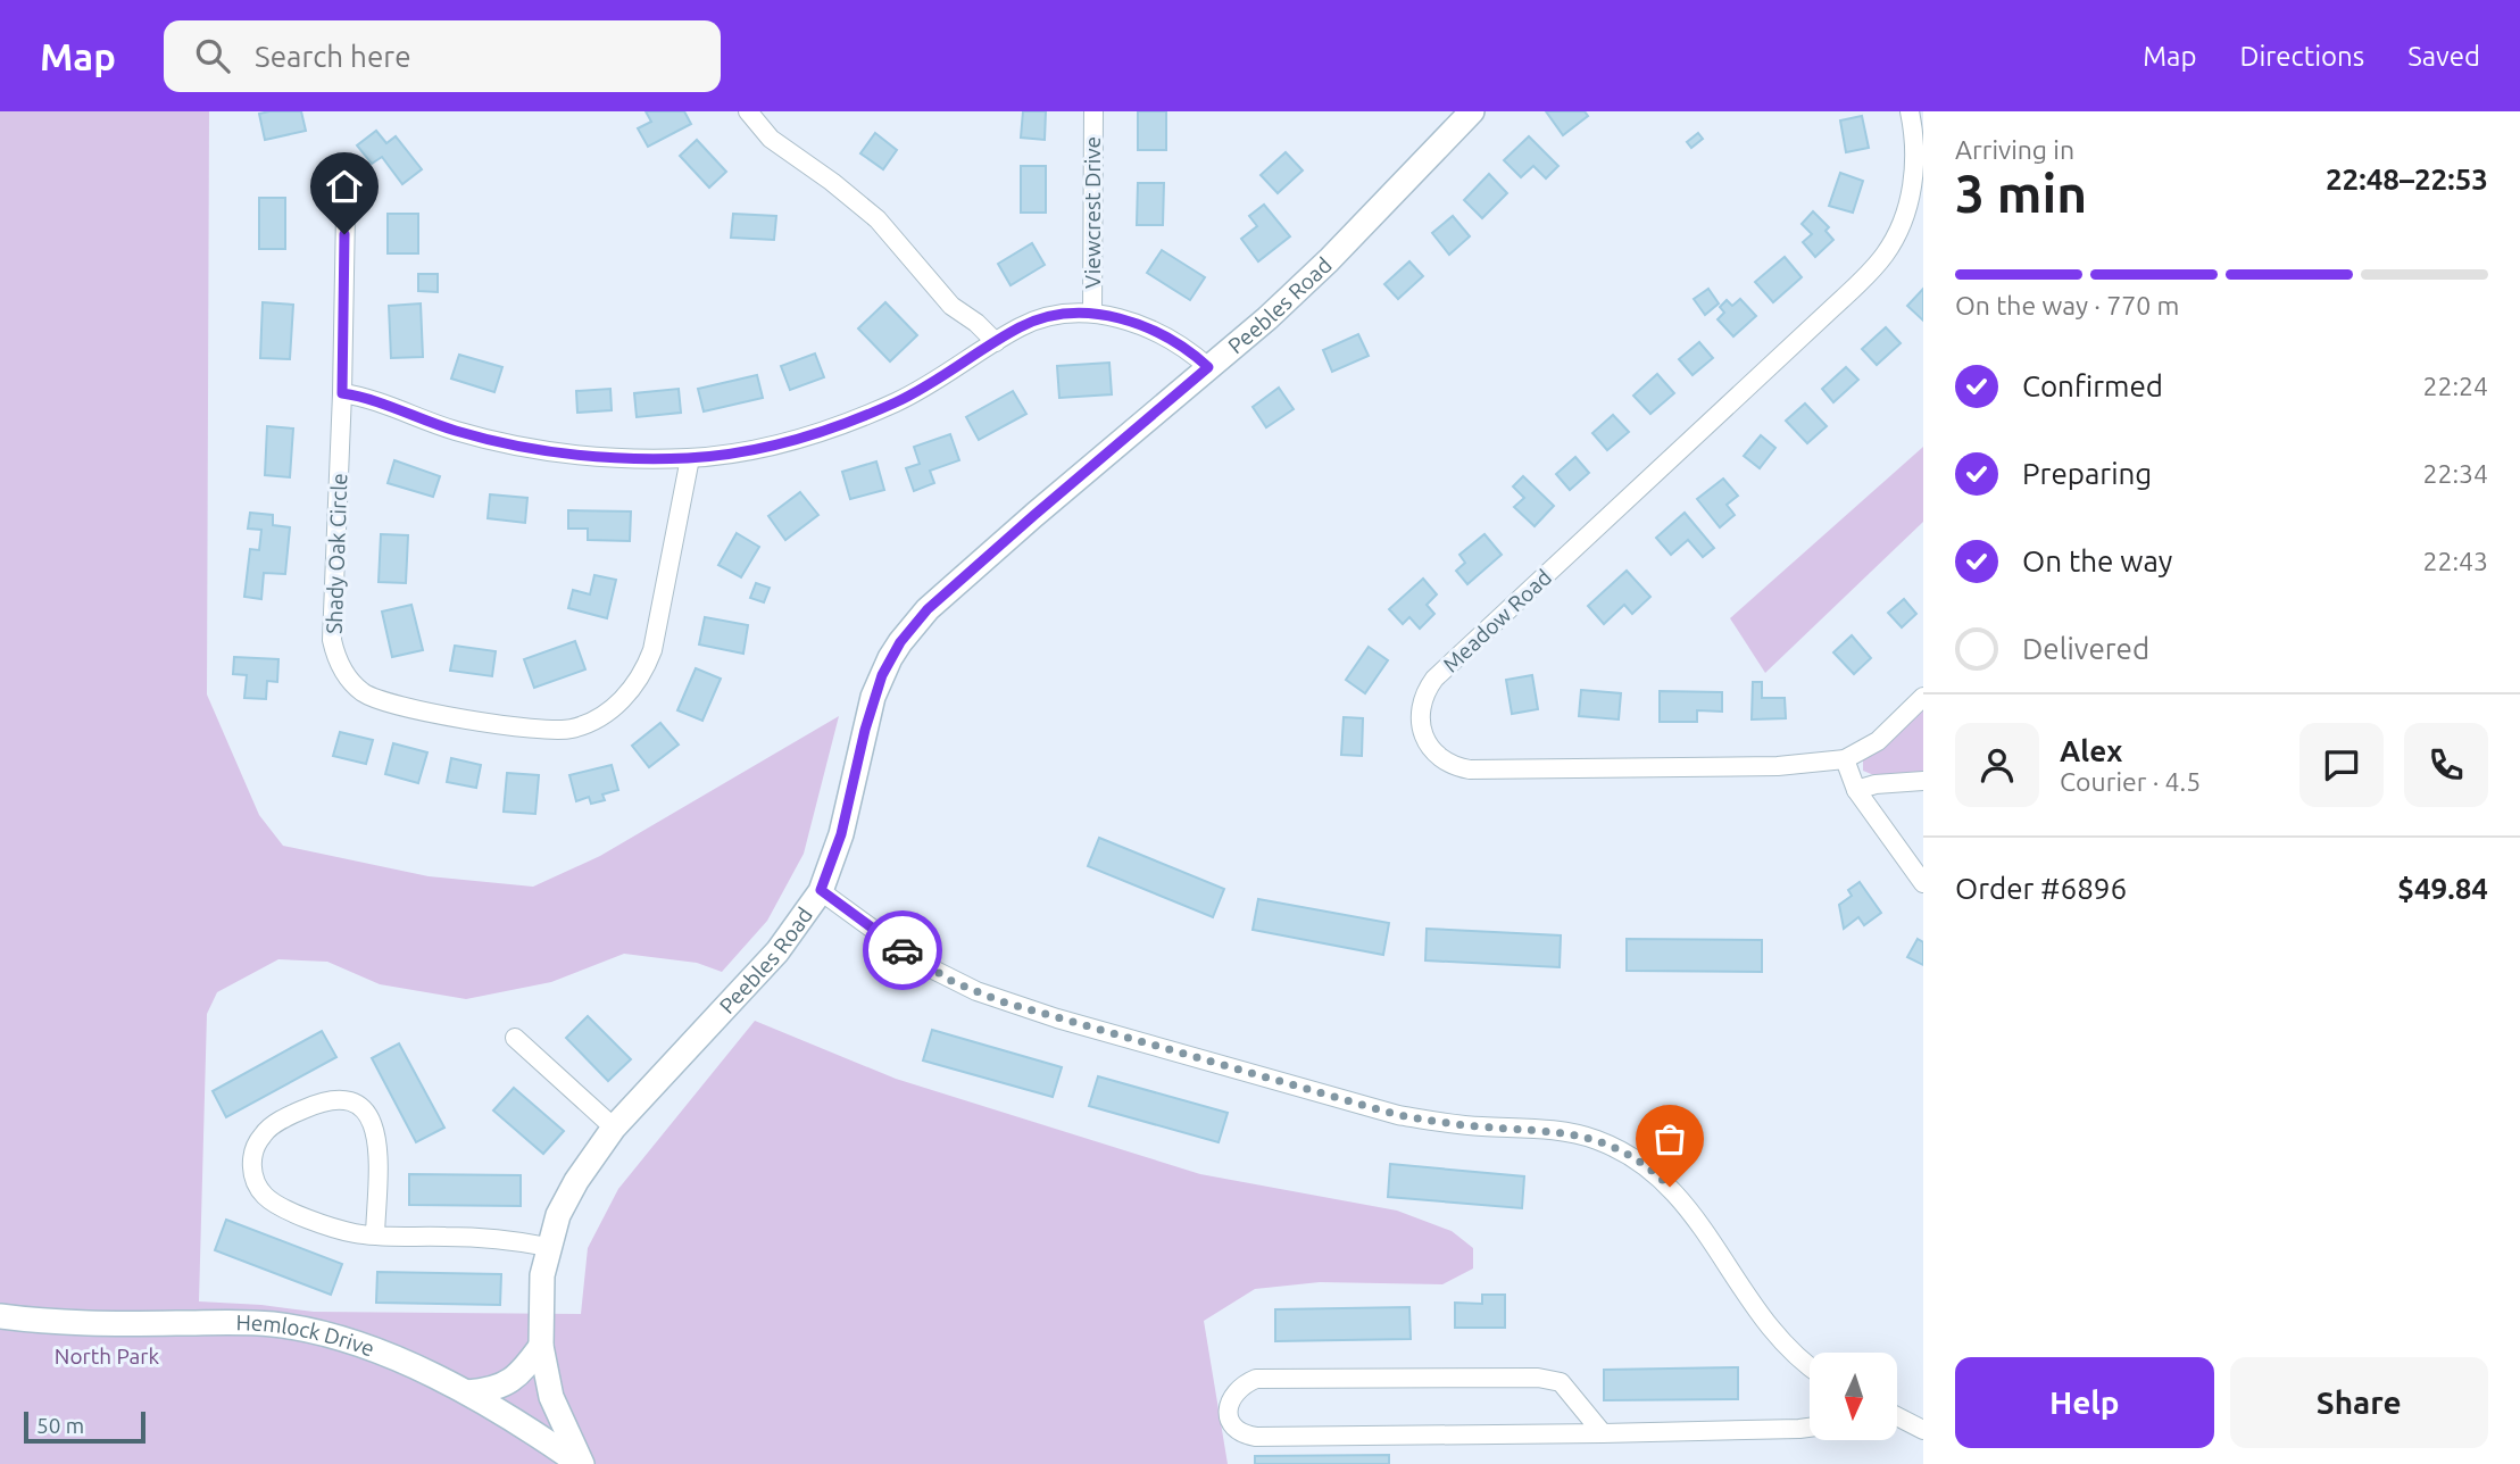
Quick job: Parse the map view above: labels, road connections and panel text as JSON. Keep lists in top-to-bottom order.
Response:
{
  "streets": {
    "street": [
      "Viewcrest Drive",
      "Peebles Road",
      "Shady Oak Circle",
      "Meadow Road",
      "Hemlock Drive"
    ]
  },
  "crossings": [
    ["Peebles Road", "Hemlock Drive"]
  ],
  "parks": ["North Park"],
  "scale_bar": "50 m",
  "north": "bottom",
  "page": {
    "header": "Map",
    "search": "Search here",
    "nav": ["Map", "Directions", "Saved"],
    "heading": ["3 min", "Arriving in", "22:48–22:53"],
    "panel": [
      "Alex",
      "Courier · 4.5",
      "Order #6896",
      "$49.84"
    ],
    "bar": "On the way · 770 m",
    "list": [
      ["Confirmed", "22:24"],
      ["Preparing", "22:34"],
      ["On the way", "22:43"],
      "Delivered"
    ],
    "buttons": ["Help", "Share"],
    "scale": "50 m"
  }
}
